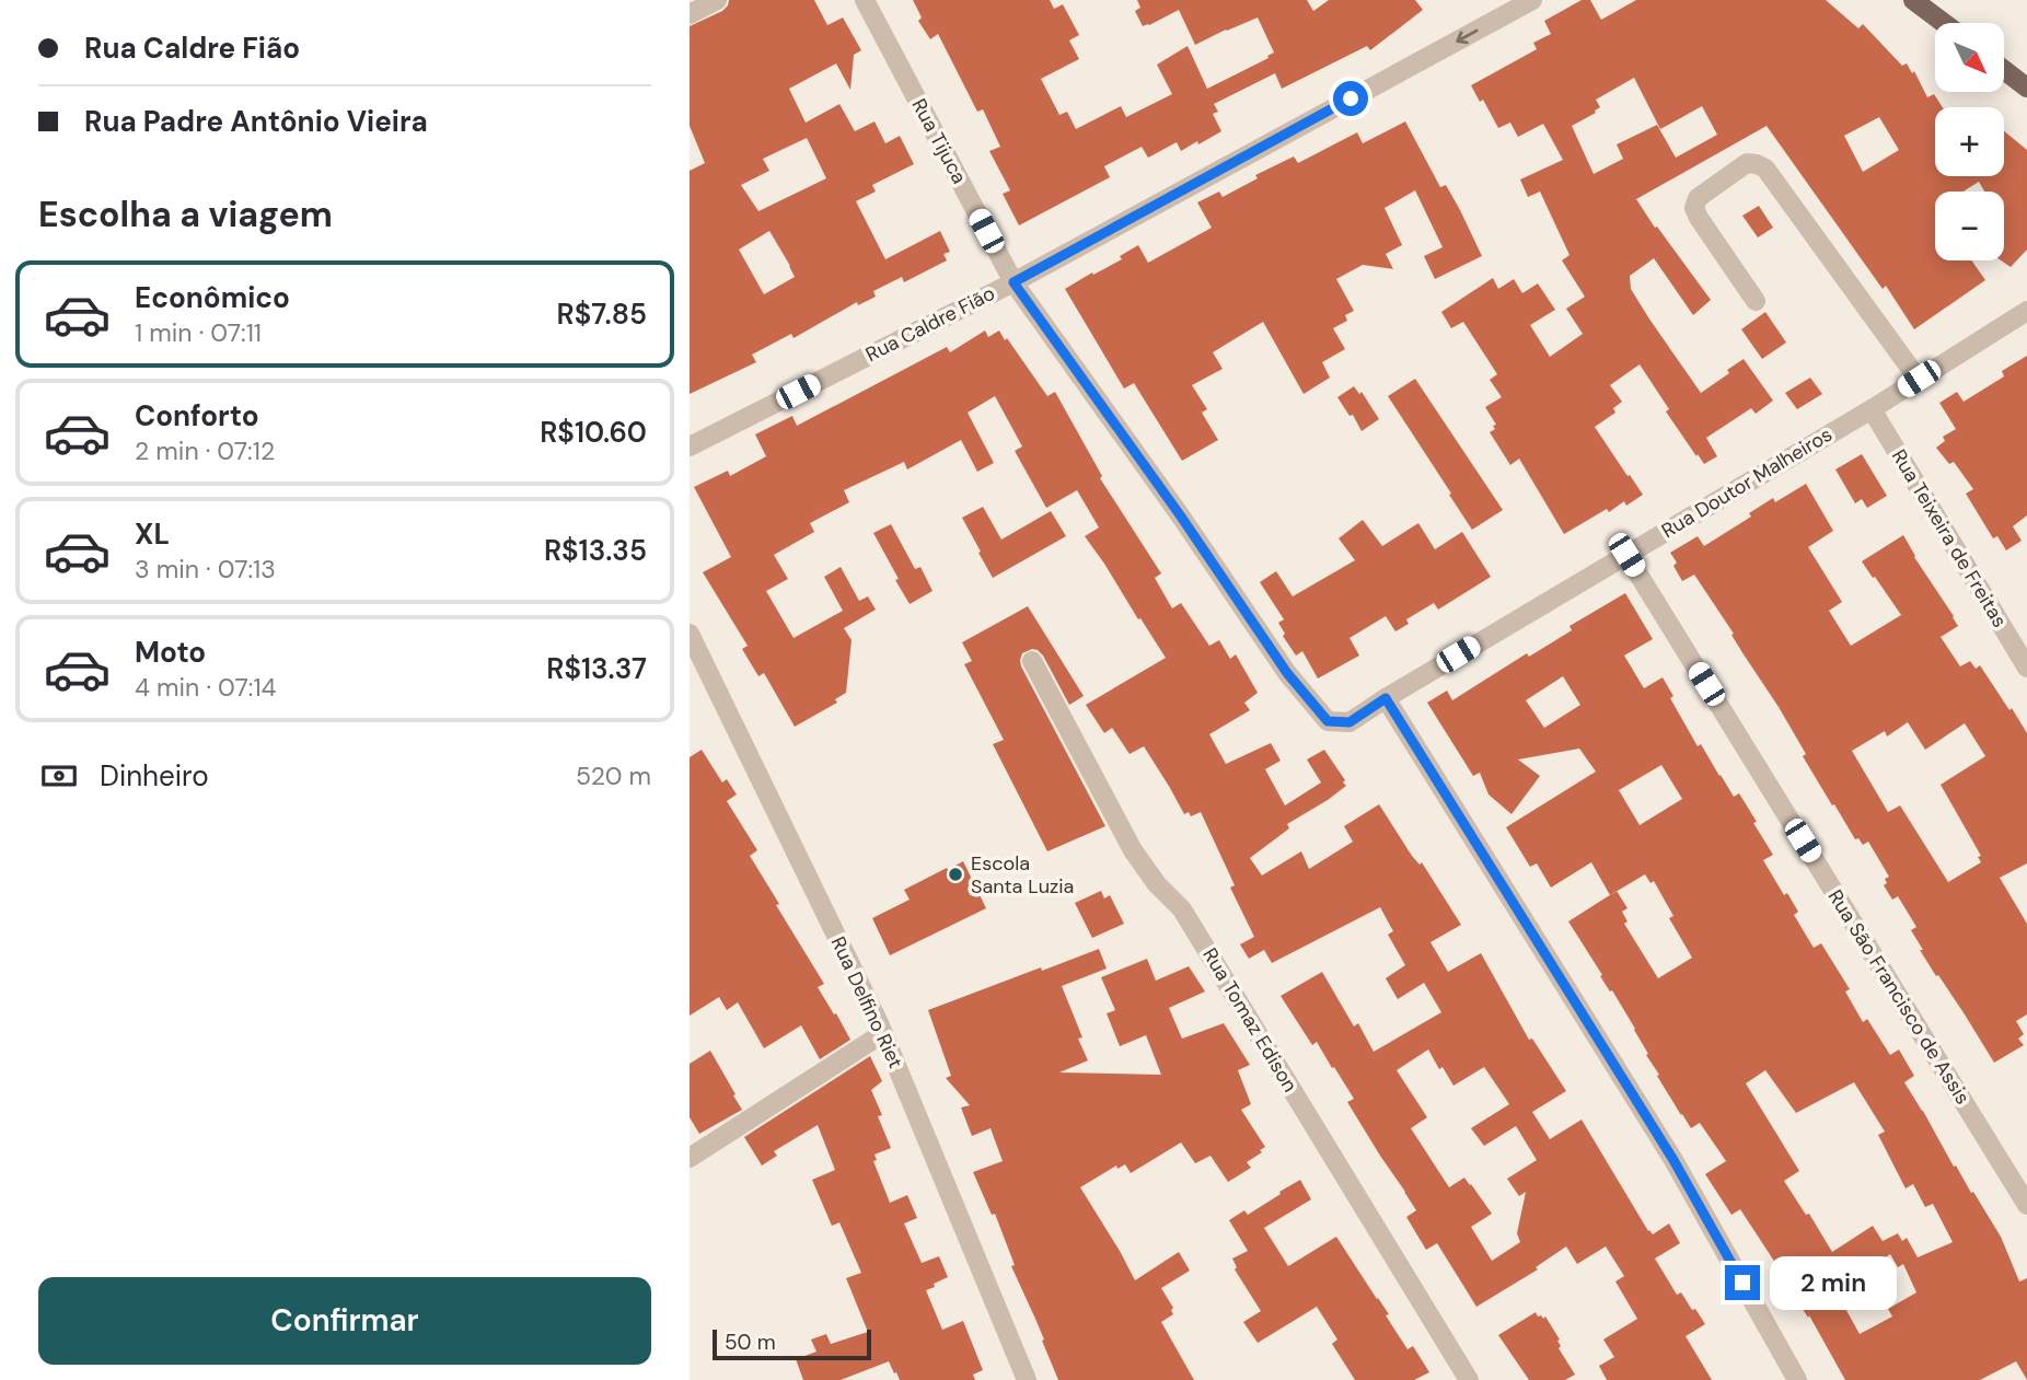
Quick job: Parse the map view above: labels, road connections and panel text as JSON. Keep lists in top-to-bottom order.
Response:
{
  "streets": {
    "street": [
      "Rua Tijuca",
      "Rua Caldre Fião",
      "Rua Doutor Malheiros",
      "Rua Teixeira de Freitas",
      "Rua São Francisco de Assis",
      "Rua Delfino Riet",
      "Rua Tomaz Edison"
    ]
  },
  "crossings": [
    ["Rua Tijuca", "Rua Caldre Fião"],
    ["Rua Tijuca", "Rua Doutor Malheiros"],
    ["Rua Doutor Malheiros", "Rua Teixeira de Freitas"],
    ["Rua Doutor Malheiros", "Rua São Francisco de Assis"]
  ],
  "one_way": ["Rua Caldre Fião"],
  "places": ["Escola Santa Luzia"],
  "scale_bar": "50 m",
  "north": "bottom right",
  "page": {
    "banner": ["Rua Caldre Fião", "Rua Padre Antônio Vieira"],
    "map_buttons": ["+", "−"],
    "heading": "Escolha a viagem",
    "list": [
      {
        "name": "Econômico",
        "note": "1 min · 07:11",
        "value": "R$7.85"
      },
      {
        "name": "Conforto",
        "note": "2 min · 07:12",
        "value": "R$10.60"
      },
      {
        "name": "XL",
        "note": "3 min · 07:13",
        "value": "R$13.35"
      },
      {
        "name": "Moto",
        "note": "4 min · 07:14",
        "value": "R$13.37"
      }
    ],
    "pay": ["Dinheiro", "520 m"],
    "bubble": "2 min",
    "buttons": "Confirmar",
    "scale": "50 m"
  }
}
